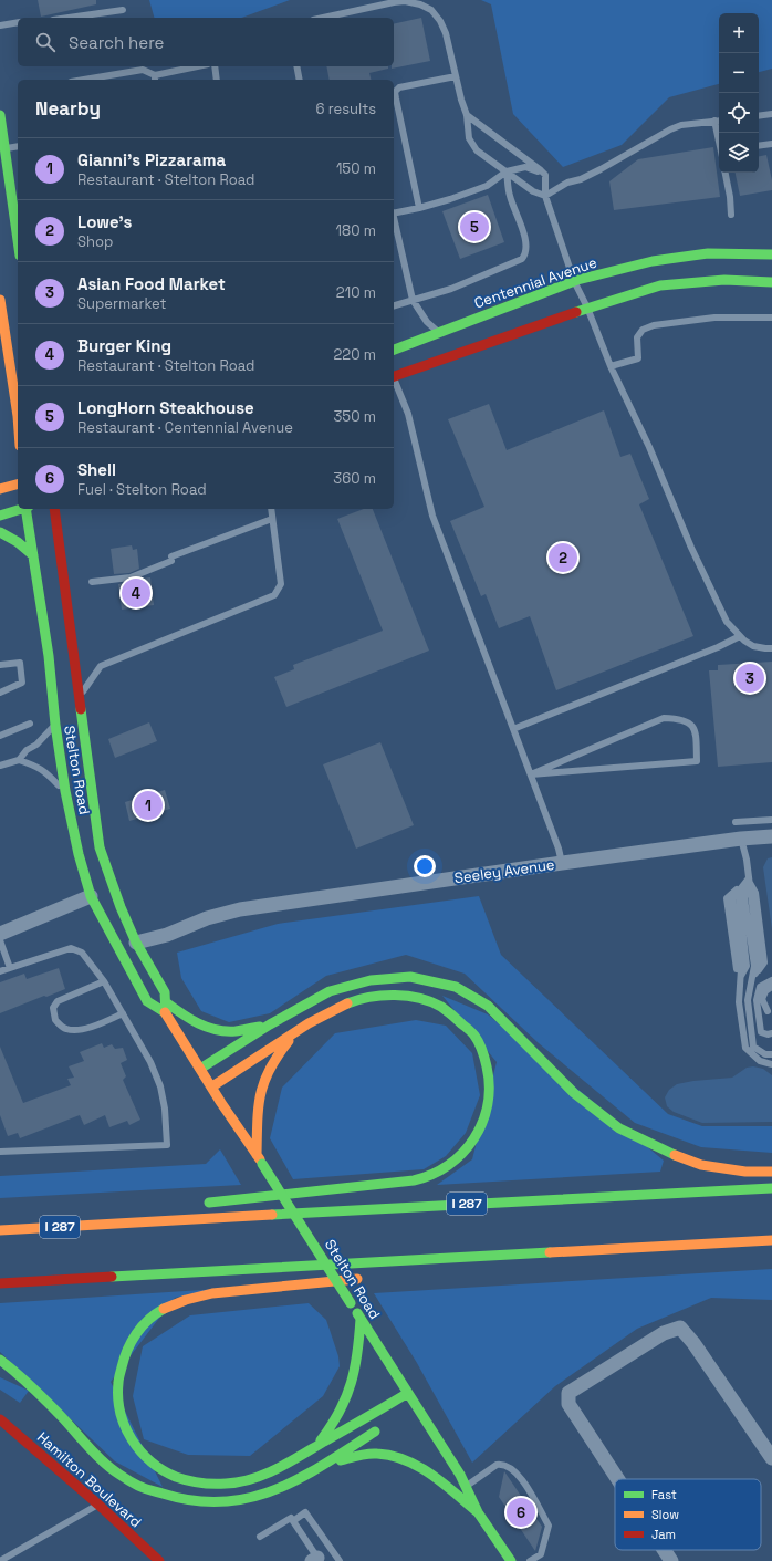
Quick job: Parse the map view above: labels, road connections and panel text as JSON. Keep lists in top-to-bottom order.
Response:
{
  "streets": {
    "main road": [
      "Centennial Avenue",
      "Stelton Road",
      "I 287",
      "Hamilton Boulevard"
    ],
    "street": ["Seeley Avenue"]
  },
  "crossings": [
    ["Stelton Road", "Seeley Avenue"]
  ],
  "legend": ["Fast", "Slow", "Jam"],
  "page": {
    "map_buttons": ["+", "−"],
    "search": "Search here",
    "heading": ["Nearby", "6 results"],
    "list": [
      {
        "mark": "1",
        "name": "Gianni's Pizzarama",
        "note": "Restaurant · Stelton Road",
        "value": "150 m"
      },
      {
        "mark": "2",
        "name": "Lowe's",
        "note": "Shop",
        "value": "180 m"
      },
      {
        "mark": "3",
        "name": "Asian Food Market",
        "note": "Supermarket",
        "value": "210 m"
      },
      {
        "mark": "4",
        "name": "Burger King",
        "note": "Restaurant · Stelton Road",
        "value": "220 m"
      },
      {
        "mark": "5",
        "name": "LongHorn Steakhouse",
        "note": "Restaurant · Centennial Avenue",
        "value": "350 m"
      },
      {
        "mark": "6",
        "name": "Shell",
        "note": "Fuel · Stelton Road",
        "value": "360 m"
      }
    ],
    "pins": [
      "5",
      "2",
      "4",
      "3",
      "1",
      "6"
    ]
  }
}
